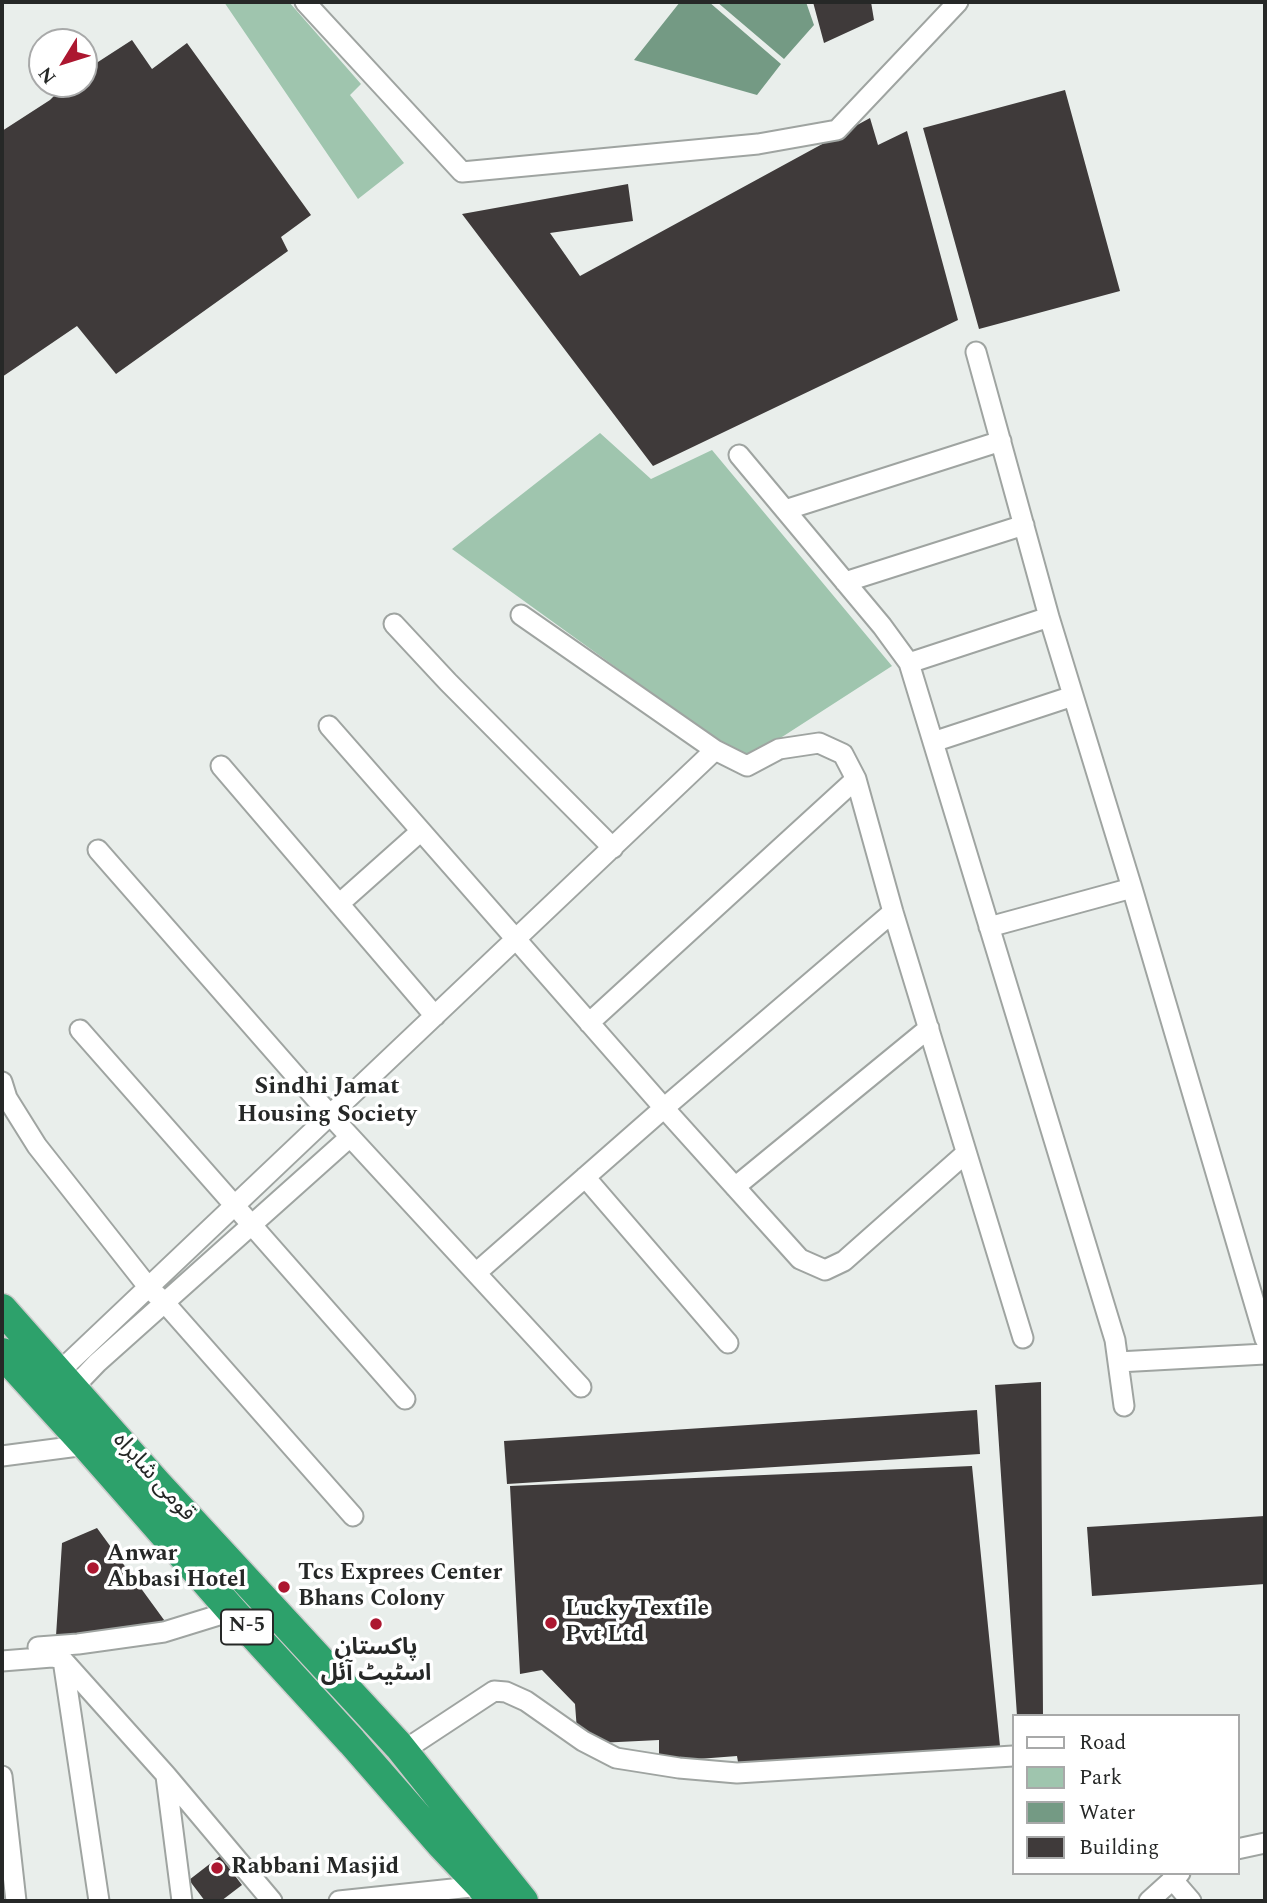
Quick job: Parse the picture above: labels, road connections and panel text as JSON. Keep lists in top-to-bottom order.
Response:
{
  "streets": {
    "highway": ["قومی شاہراہ", "N-5"]
  },
  "districts": ["Sindhi Jamat Housing Society"],
  "places": [
    "Anwar Abbasi Hotel",
    "Tcs Exprees Center Bhans Colony",
    "Lucky Textile Pvt Ltd",
    "پاکستان اسٹیٹ آئل",
    "Rabbani Masjid"
  ],
  "legend": [
    "Road",
    "Park",
    "Water",
    "Building"
  ],
  "north": "bottom left"
}
